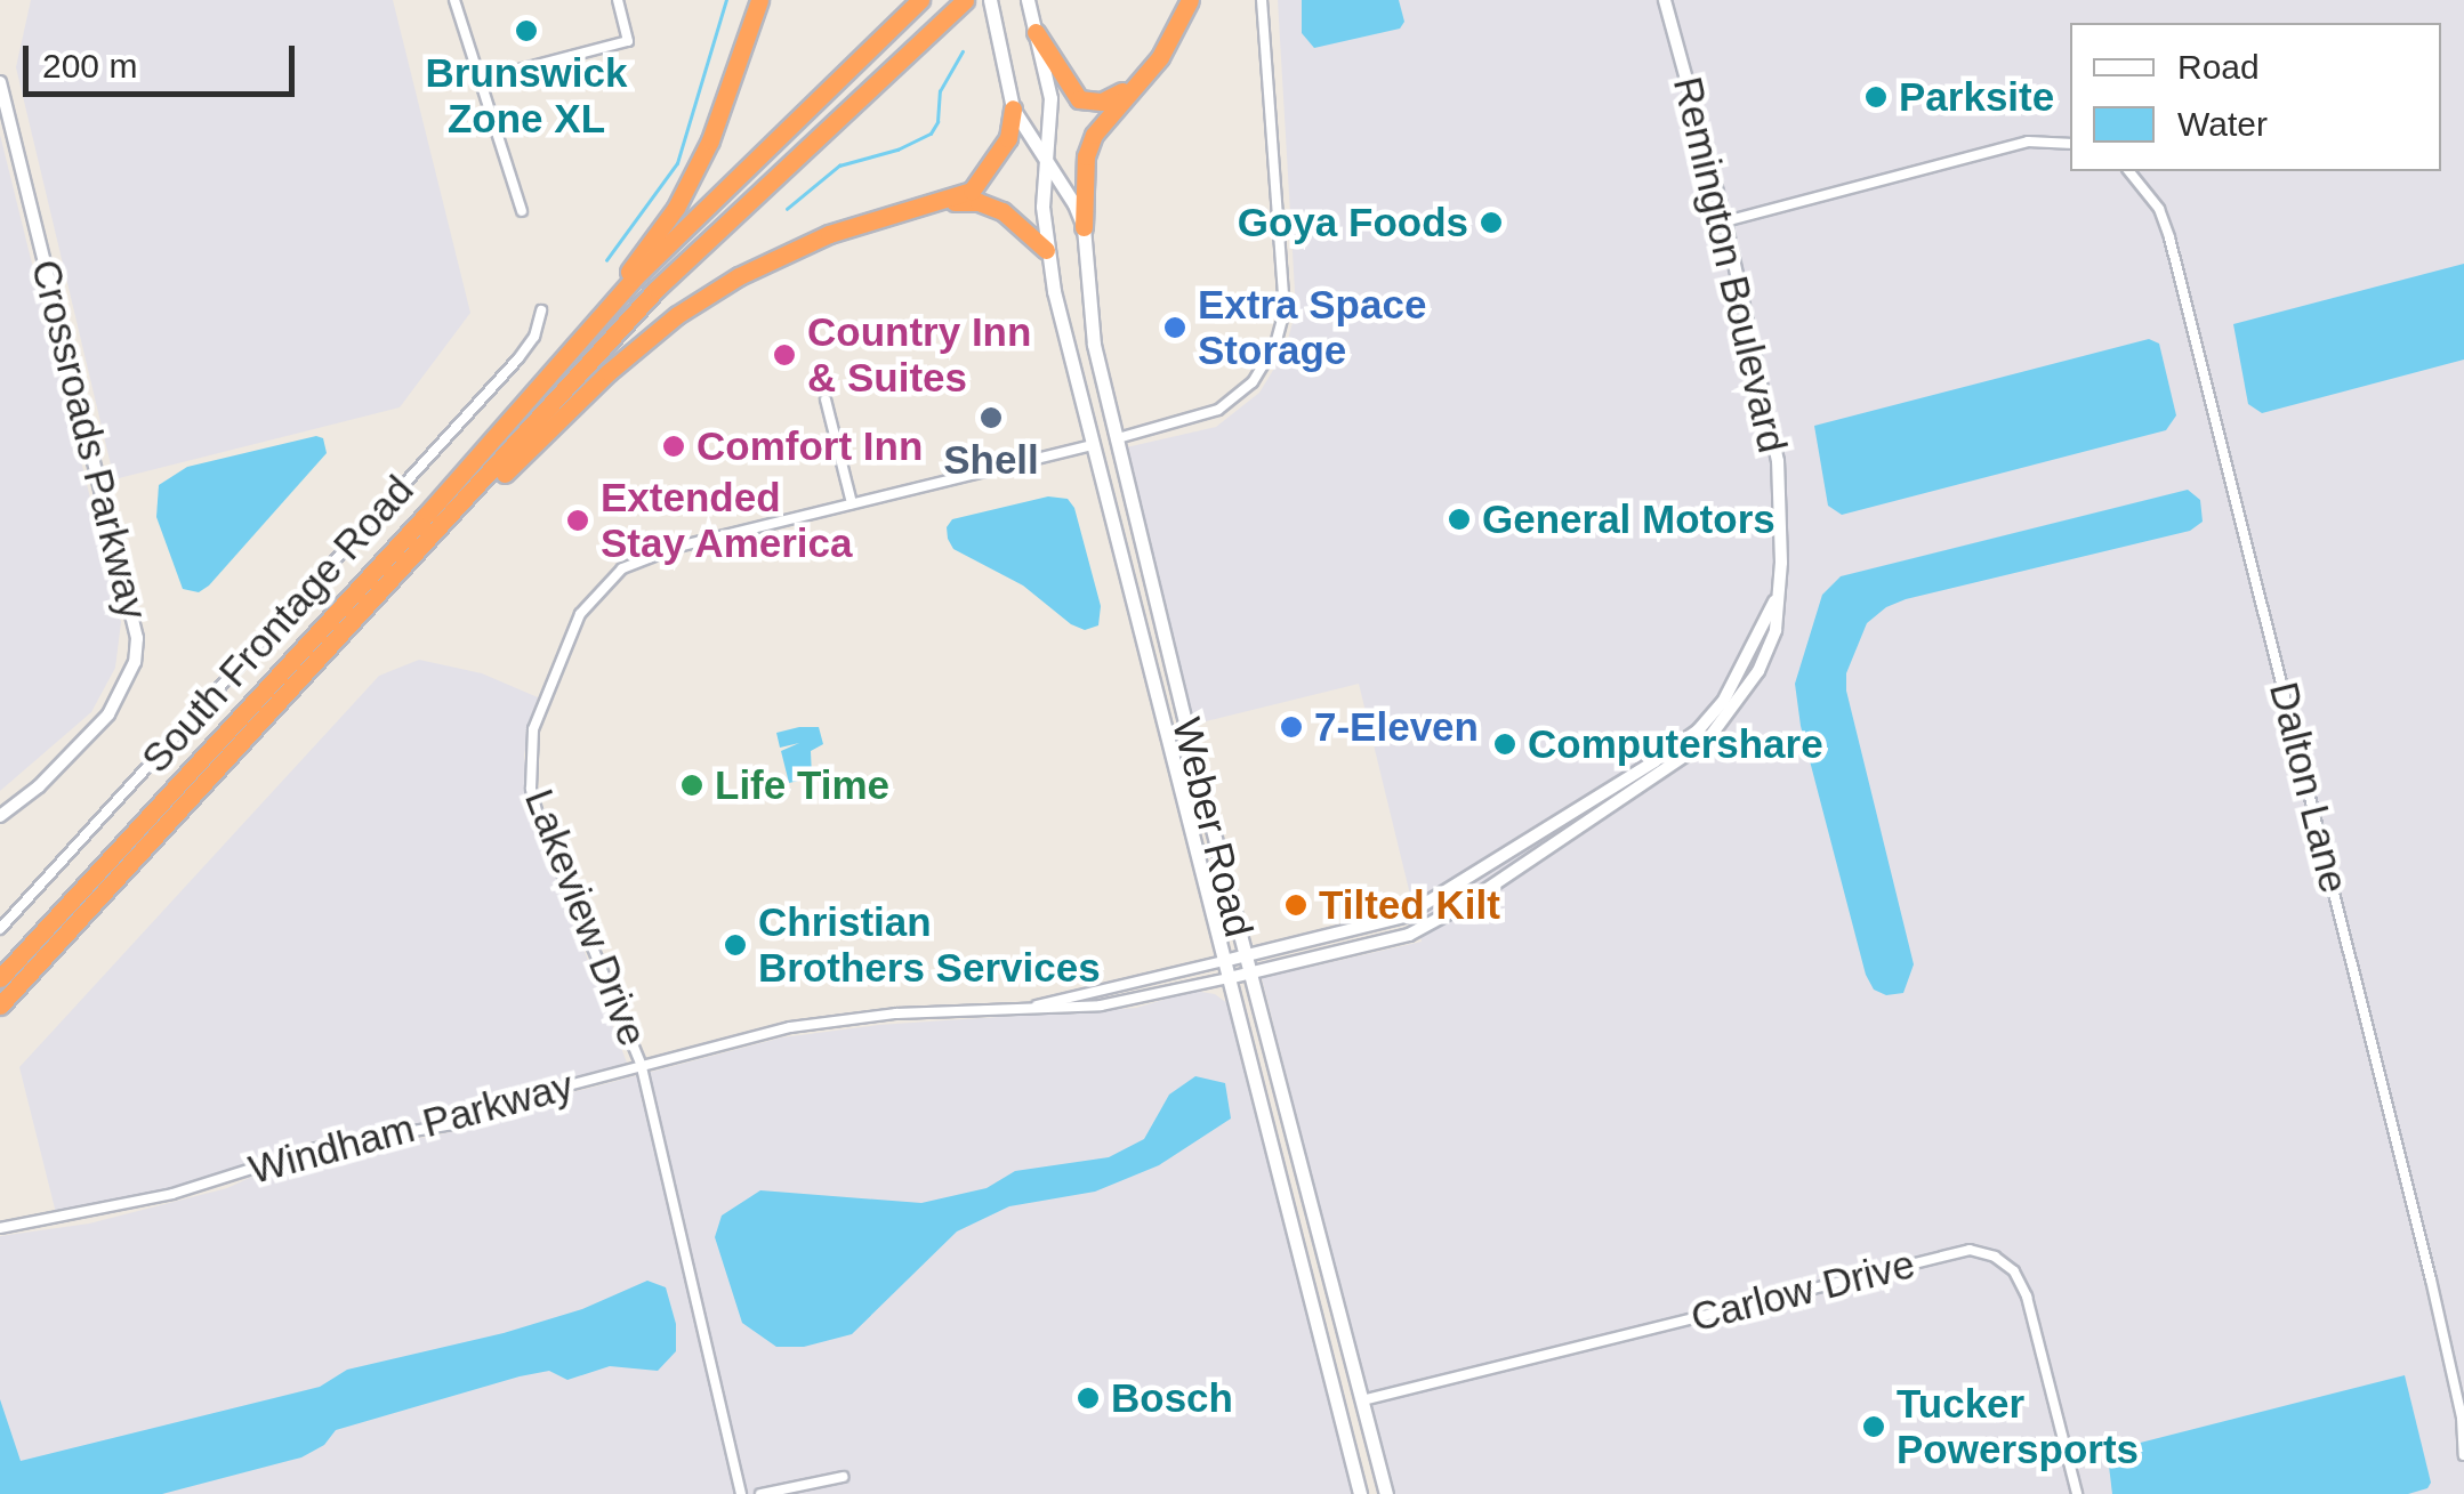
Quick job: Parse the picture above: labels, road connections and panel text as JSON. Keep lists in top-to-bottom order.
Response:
{
  "streets": {
    "main road": ["Weber Road"],
    "street": [
      "Remington Boulevard",
      "Crossroads Parkway",
      "South Frontage Road",
      "Dalton Lane",
      "Lakeview Drive",
      "Windham Parkway",
      "Carlow Drive"
    ]
  },
  "crossings": [
    ["Remington Boulevard", "Weber Road"],
    ["Remington Boulevard", "Windham Parkway"],
    ["Weber Road", "Lakeview Drive"],
    ["Weber Road", "Windham Parkway"],
    ["Weber Road", "Carlow Drive"],
    ["Lakeview Drive", "Windham Parkway"]
  ],
  "places": [
    "Brunswick Zone XL",
    "Parksite",
    "Goya Foods",
    "Extra Space Storage",
    "Country Inn & Suites",
    "Shell",
    "Comfort Inn",
    "General Motors",
    "Extended Stay America",
    "7-Eleven",
    "Computershare",
    "Life Time",
    "Tilted Kilt",
    "Christian Brothers Services",
    "Bosch",
    "Tucker Powersports"
  ],
  "legend": ["Road", "Water"],
  "scale_bar": "200 m"
}
